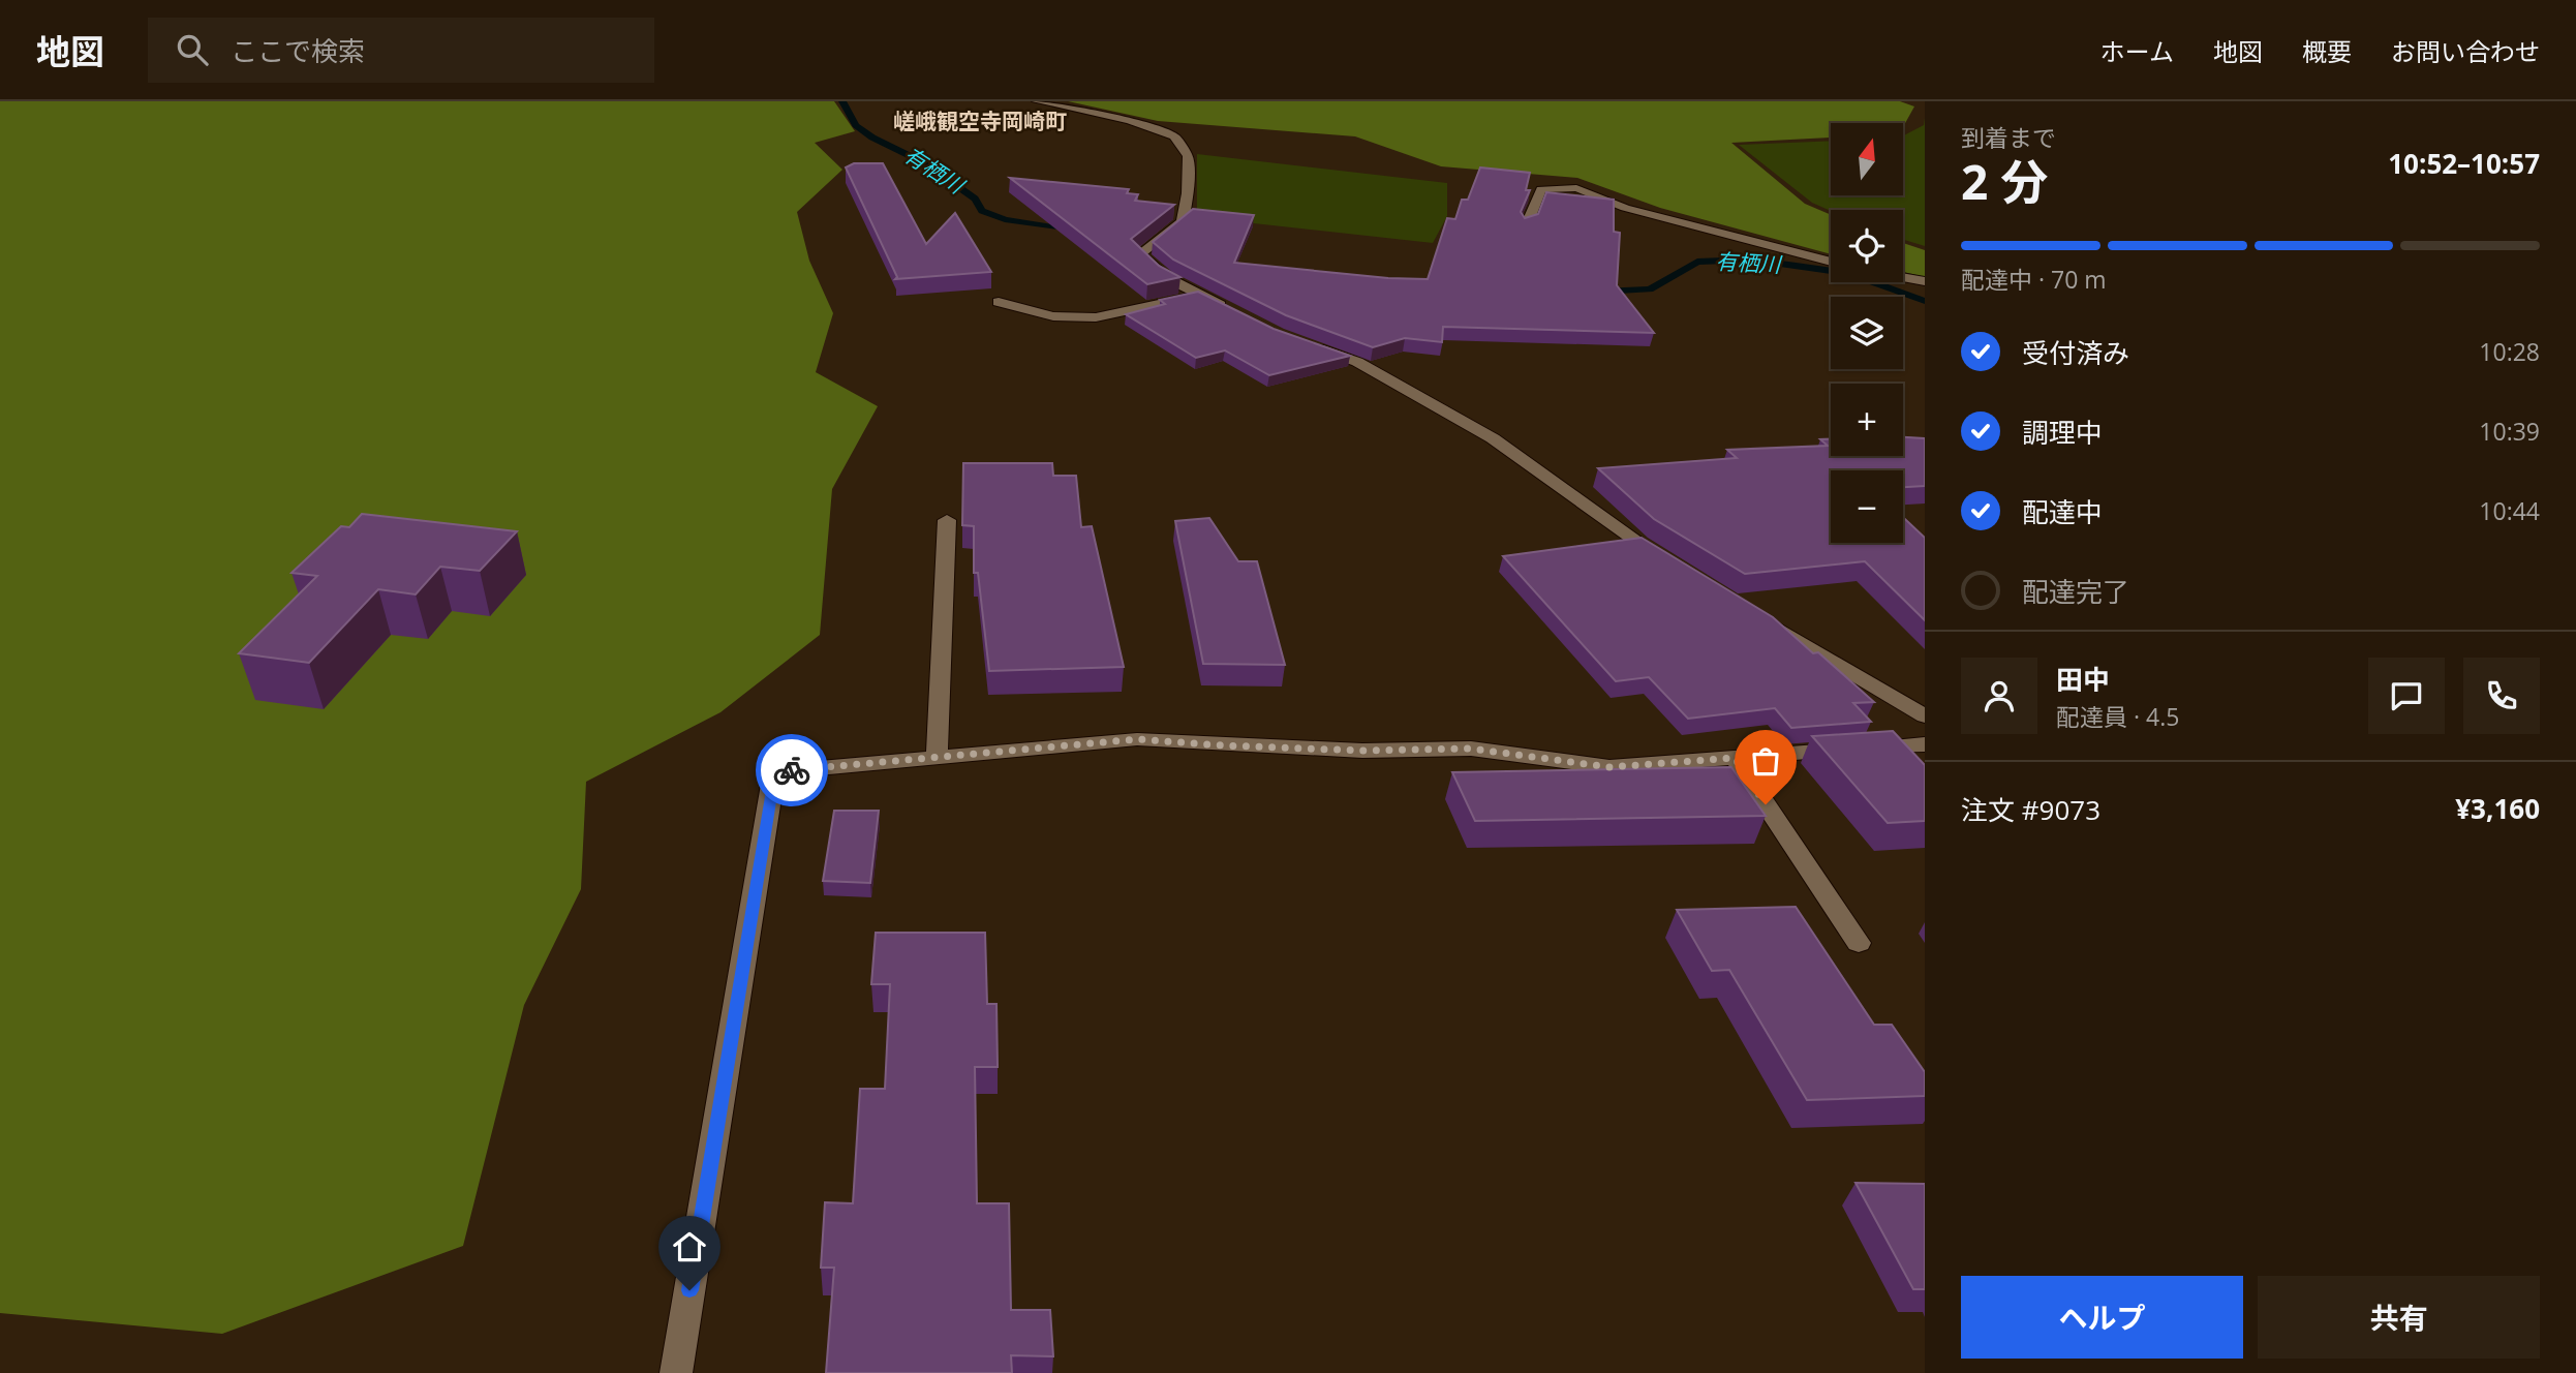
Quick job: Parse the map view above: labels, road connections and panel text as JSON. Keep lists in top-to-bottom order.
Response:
{
  "districts": ["嵯峨観空寺岡崎町"],
  "water": ["有栖川"],
  "north": "top",
  "page": {
    "header": "地図",
    "search": "ここで検索",
    "nav": [
      "ホーム",
      "地図",
      "概要",
      "お問い合わせ"
    ],
    "heading": ["2 分", "到着まで", "10:52–10:57"],
    "panel": [
      "田中",
      "配達員 · 4.5",
      "注文 #9073",
      "¥3,160"
    ],
    "map_buttons": ["+", "−"],
    "bar": "配達中 · 70 m",
    "list": [
      ["受付済み", "10:28"],
      ["調理中", "10:39"],
      ["配達中", "10:44"],
      "配達完了"
    ],
    "buttons": ["ヘルプ", "共有"]
  }
}
